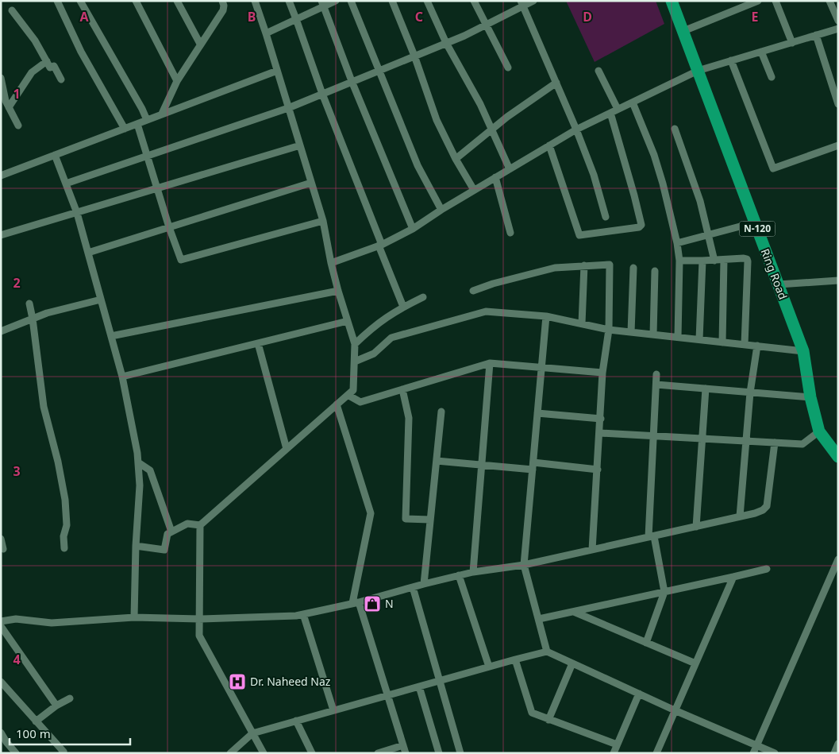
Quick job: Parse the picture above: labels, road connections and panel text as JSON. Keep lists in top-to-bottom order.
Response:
{
  "streets": {
    "highway": ["N-120", "Ring Road"]
  },
  "places": {
    "shop": ["N"],
    "hospital": ["Dr. Naheed Naz"]
  },
  "scale_bar": "100 m",
  "grid": {
    "columns": [
      "A",
      "B",
      "C",
      "D",
      "E"
    ],
    "rows": [
      "1",
      "2",
      "3",
      "4"
    ]
  }
}
